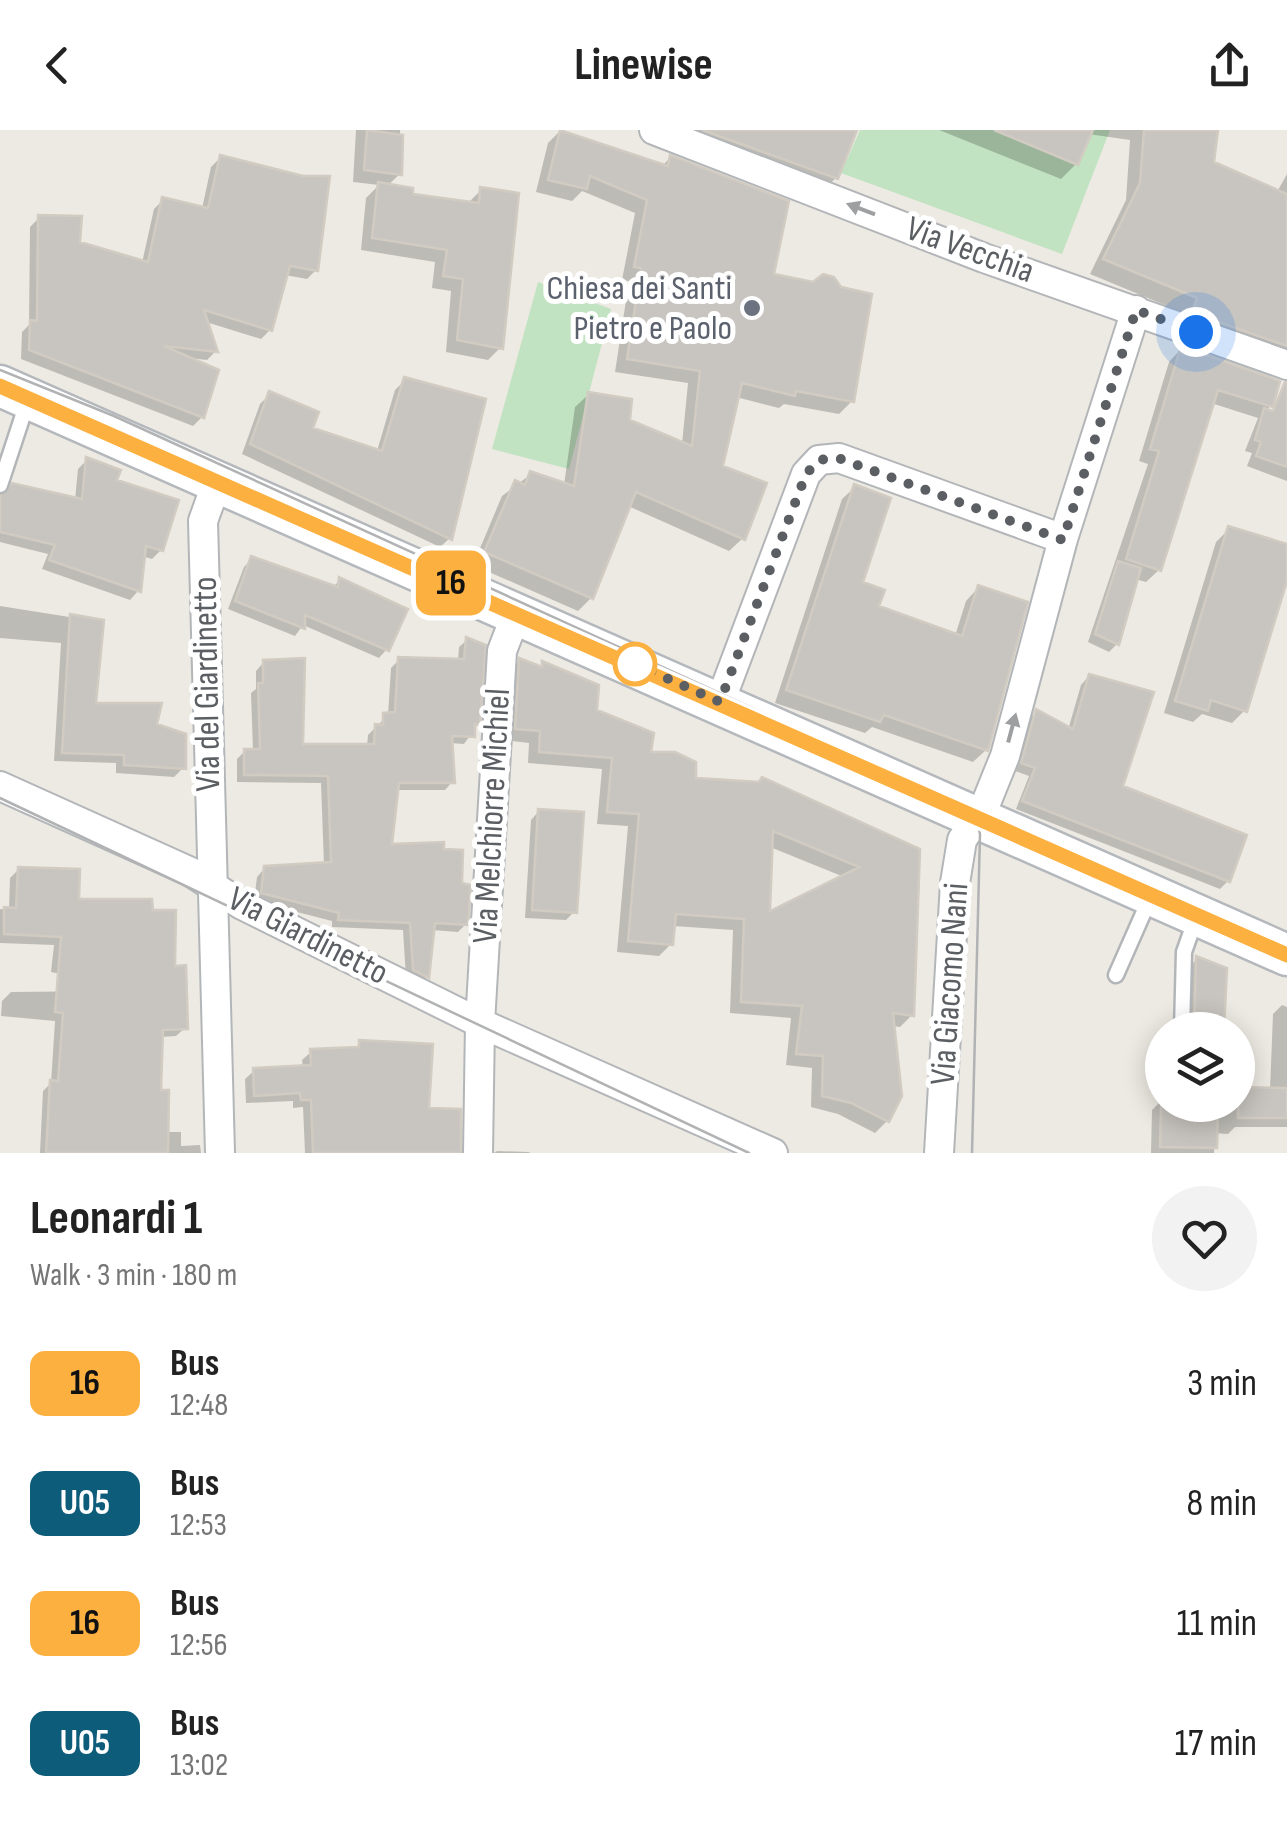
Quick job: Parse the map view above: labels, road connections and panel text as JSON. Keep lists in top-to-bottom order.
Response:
{
  "streets": {
    "street": [
      "Via Vecchia",
      "Via del Giardinetto",
      "Via Melchiorre Michiel",
      "Via Giardinetto",
      "Via Giacomo Nani"
    ]
  },
  "crossings": [
    ["Via Vecchia", "Via Giacomo Nani"],
    ["Via del Giardinetto", "Via Giardinetto"],
    ["Via Melchiorre Michiel", "Via Giardinetto"]
  ],
  "one_way": ["Via Vecchia"],
  "places": ["Chiesa dei Santi Pietro e Paolo"],
  "lines": ["bus line 16"],
  "page": {
    "header": "Linewise",
    "on_map": "16",
    "heading": ["Leonardi 1", "Walk · 3 min · 180 m"],
    "list": [
      {
        "mark": "16",
        "name": "Bus",
        "note": "12:48",
        "value": "3 min"
      },
      {
        "mark": "U05",
        "name": "Bus",
        "note": "12:53",
        "value": "8 min"
      },
      {
        "mark": "16",
        "name": "Bus",
        "note": "12:56",
        "value": "11 min"
      },
      {
        "mark": "U05",
        "name": "Bus",
        "note": "13:02",
        "value": "17 min"
      }
    ]
  }
}
